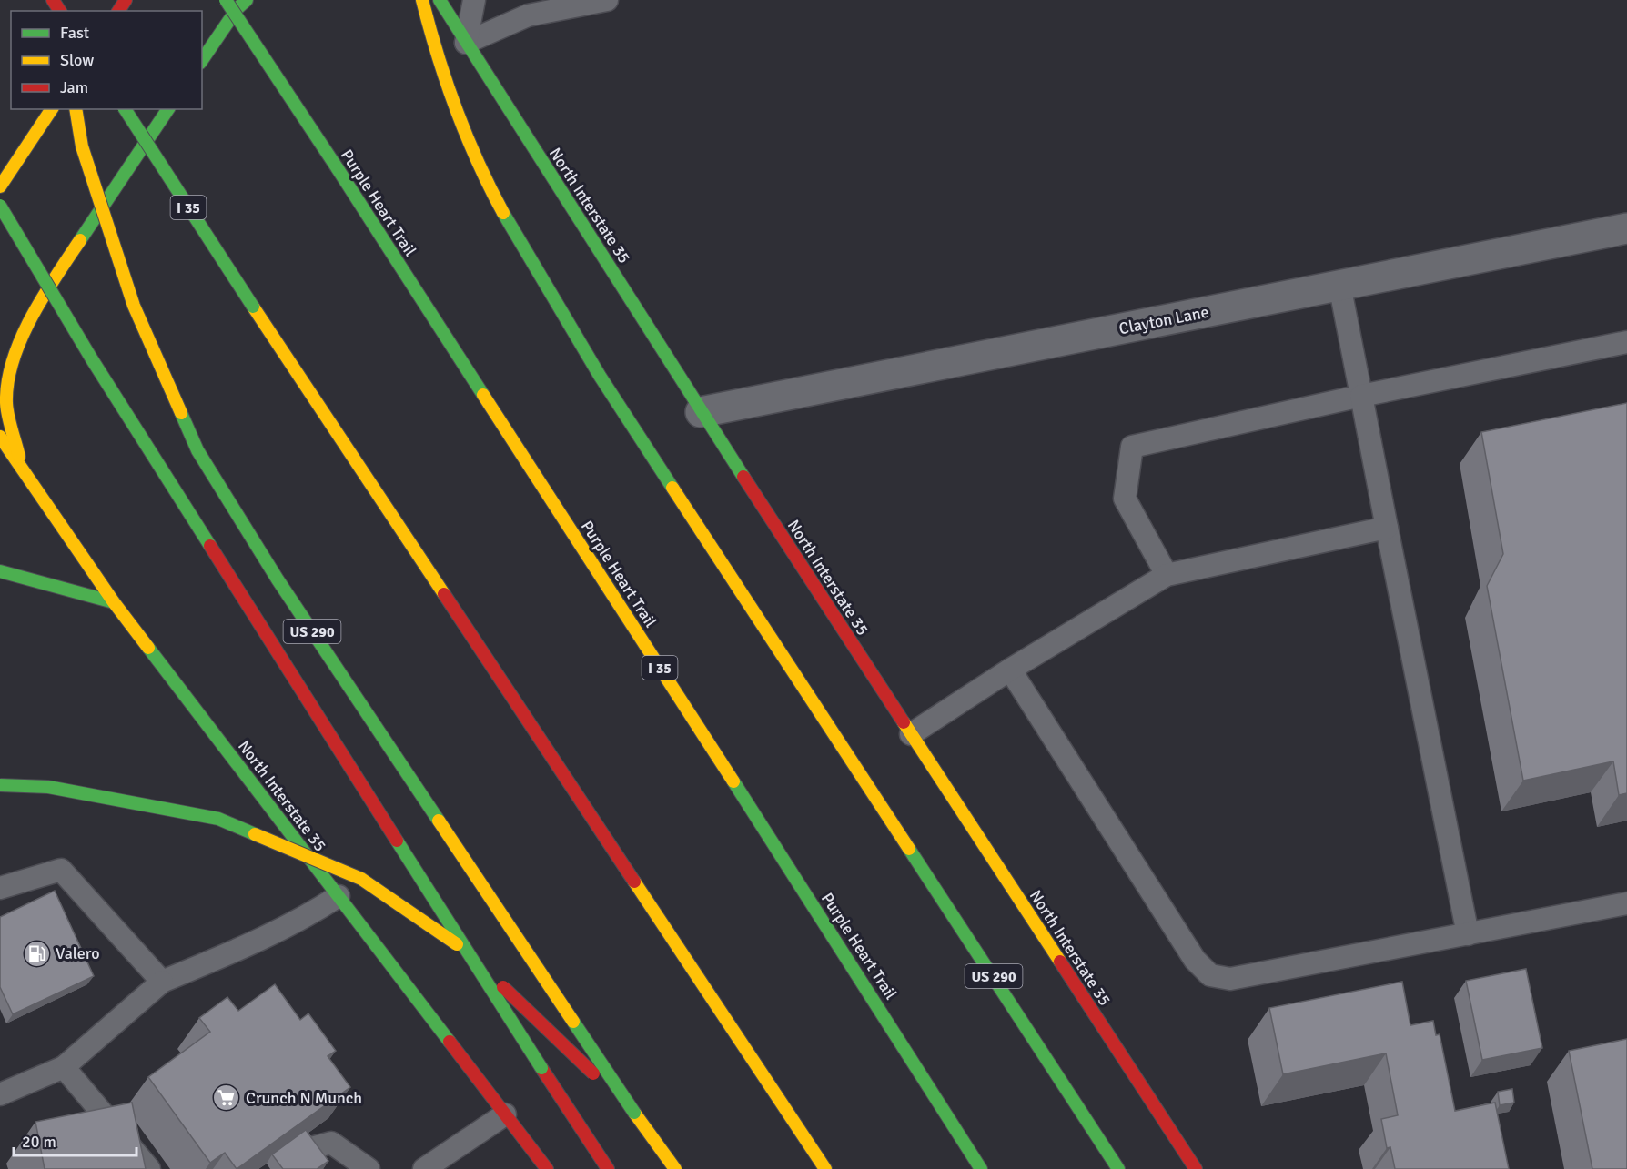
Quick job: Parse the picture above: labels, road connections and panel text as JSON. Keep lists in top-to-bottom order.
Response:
{
  "streets": {
    "main road": [
      "Purple Heart Trail",
      "North Interstate 35",
      "I 35",
      "US 290"
    ],
    "street": ["Clayton Lane"]
  },
  "crossings": [
    ["North Interstate 35", "Clayton Lane"]
  ],
  "places": {
    "fuel station": ["Valero"],
    "supermarket": ["Crunch N Munch"]
  },
  "legend": ["Fast", "Slow", "Jam"],
  "scale_bar": "20 m"
}
